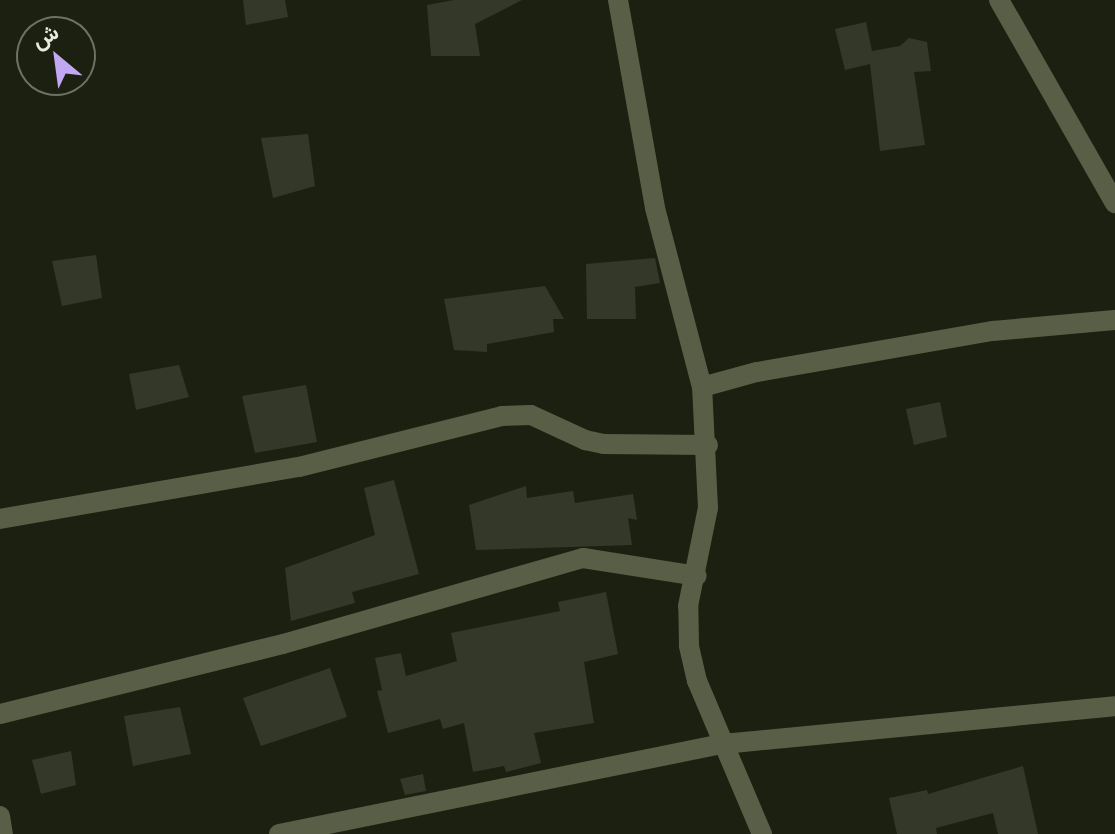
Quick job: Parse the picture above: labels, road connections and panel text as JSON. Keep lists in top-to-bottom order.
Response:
{
  "north": "top left"
}
